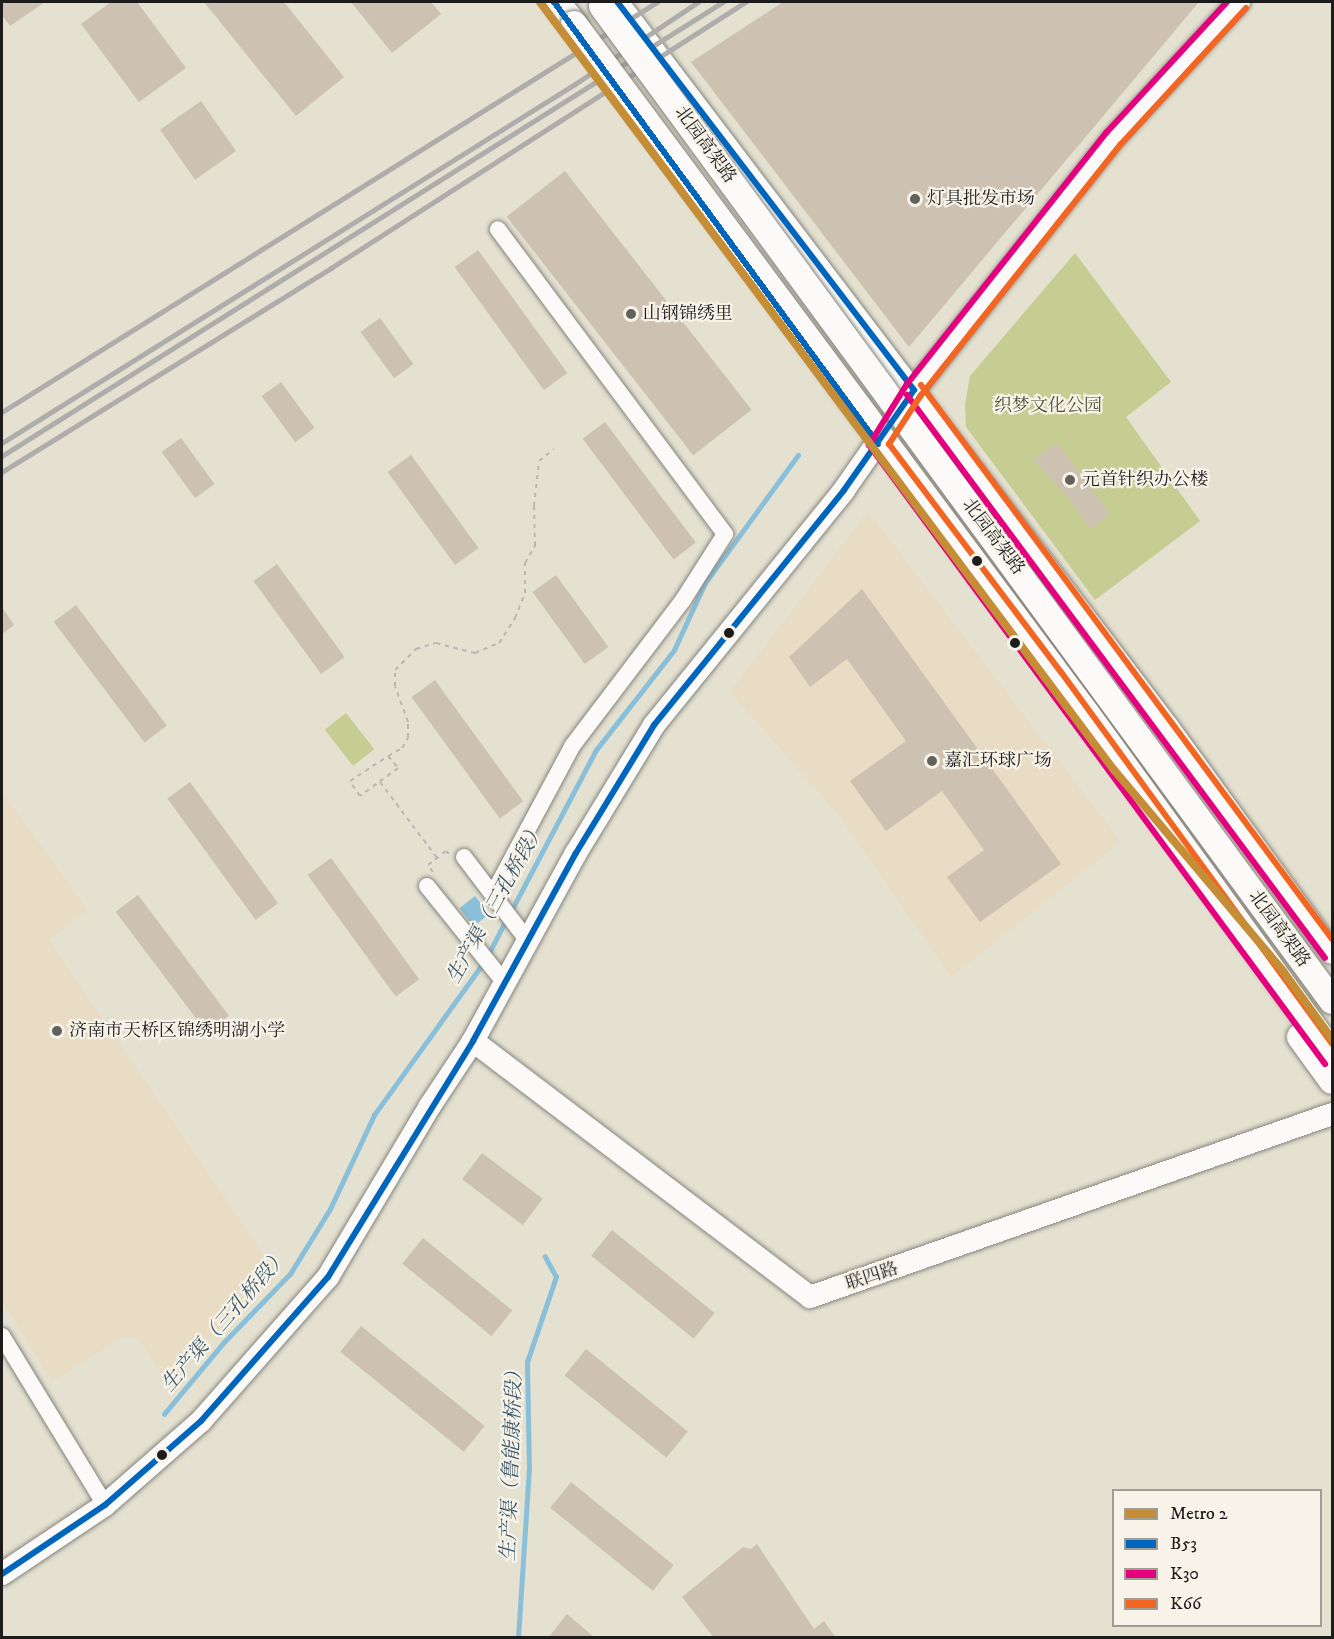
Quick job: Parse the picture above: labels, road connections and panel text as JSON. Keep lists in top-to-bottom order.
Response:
{
  "streets": {
    "highway": ["北园高架路"],
    "main road": ["联四路"]
  },
  "water": ["生产渠（三孔桥段）", "生产渠（鲁能康桥段）"],
  "parks": ["织梦文化公园"],
  "places": [
    "灯具批发市场",
    "山钢锦绣里",
    "元首针织办公楼",
    "嘉汇环球广场",
    "济南市天桥区锦绣明湖小学"
  ],
  "lines": [
    "metro line 2",
    "transit line B53",
    "transit line K30",
    "transit line K66"
  ],
  "legend": [
    "Metro 2",
    "B53",
    "K30",
    "K66"
  ]
}
